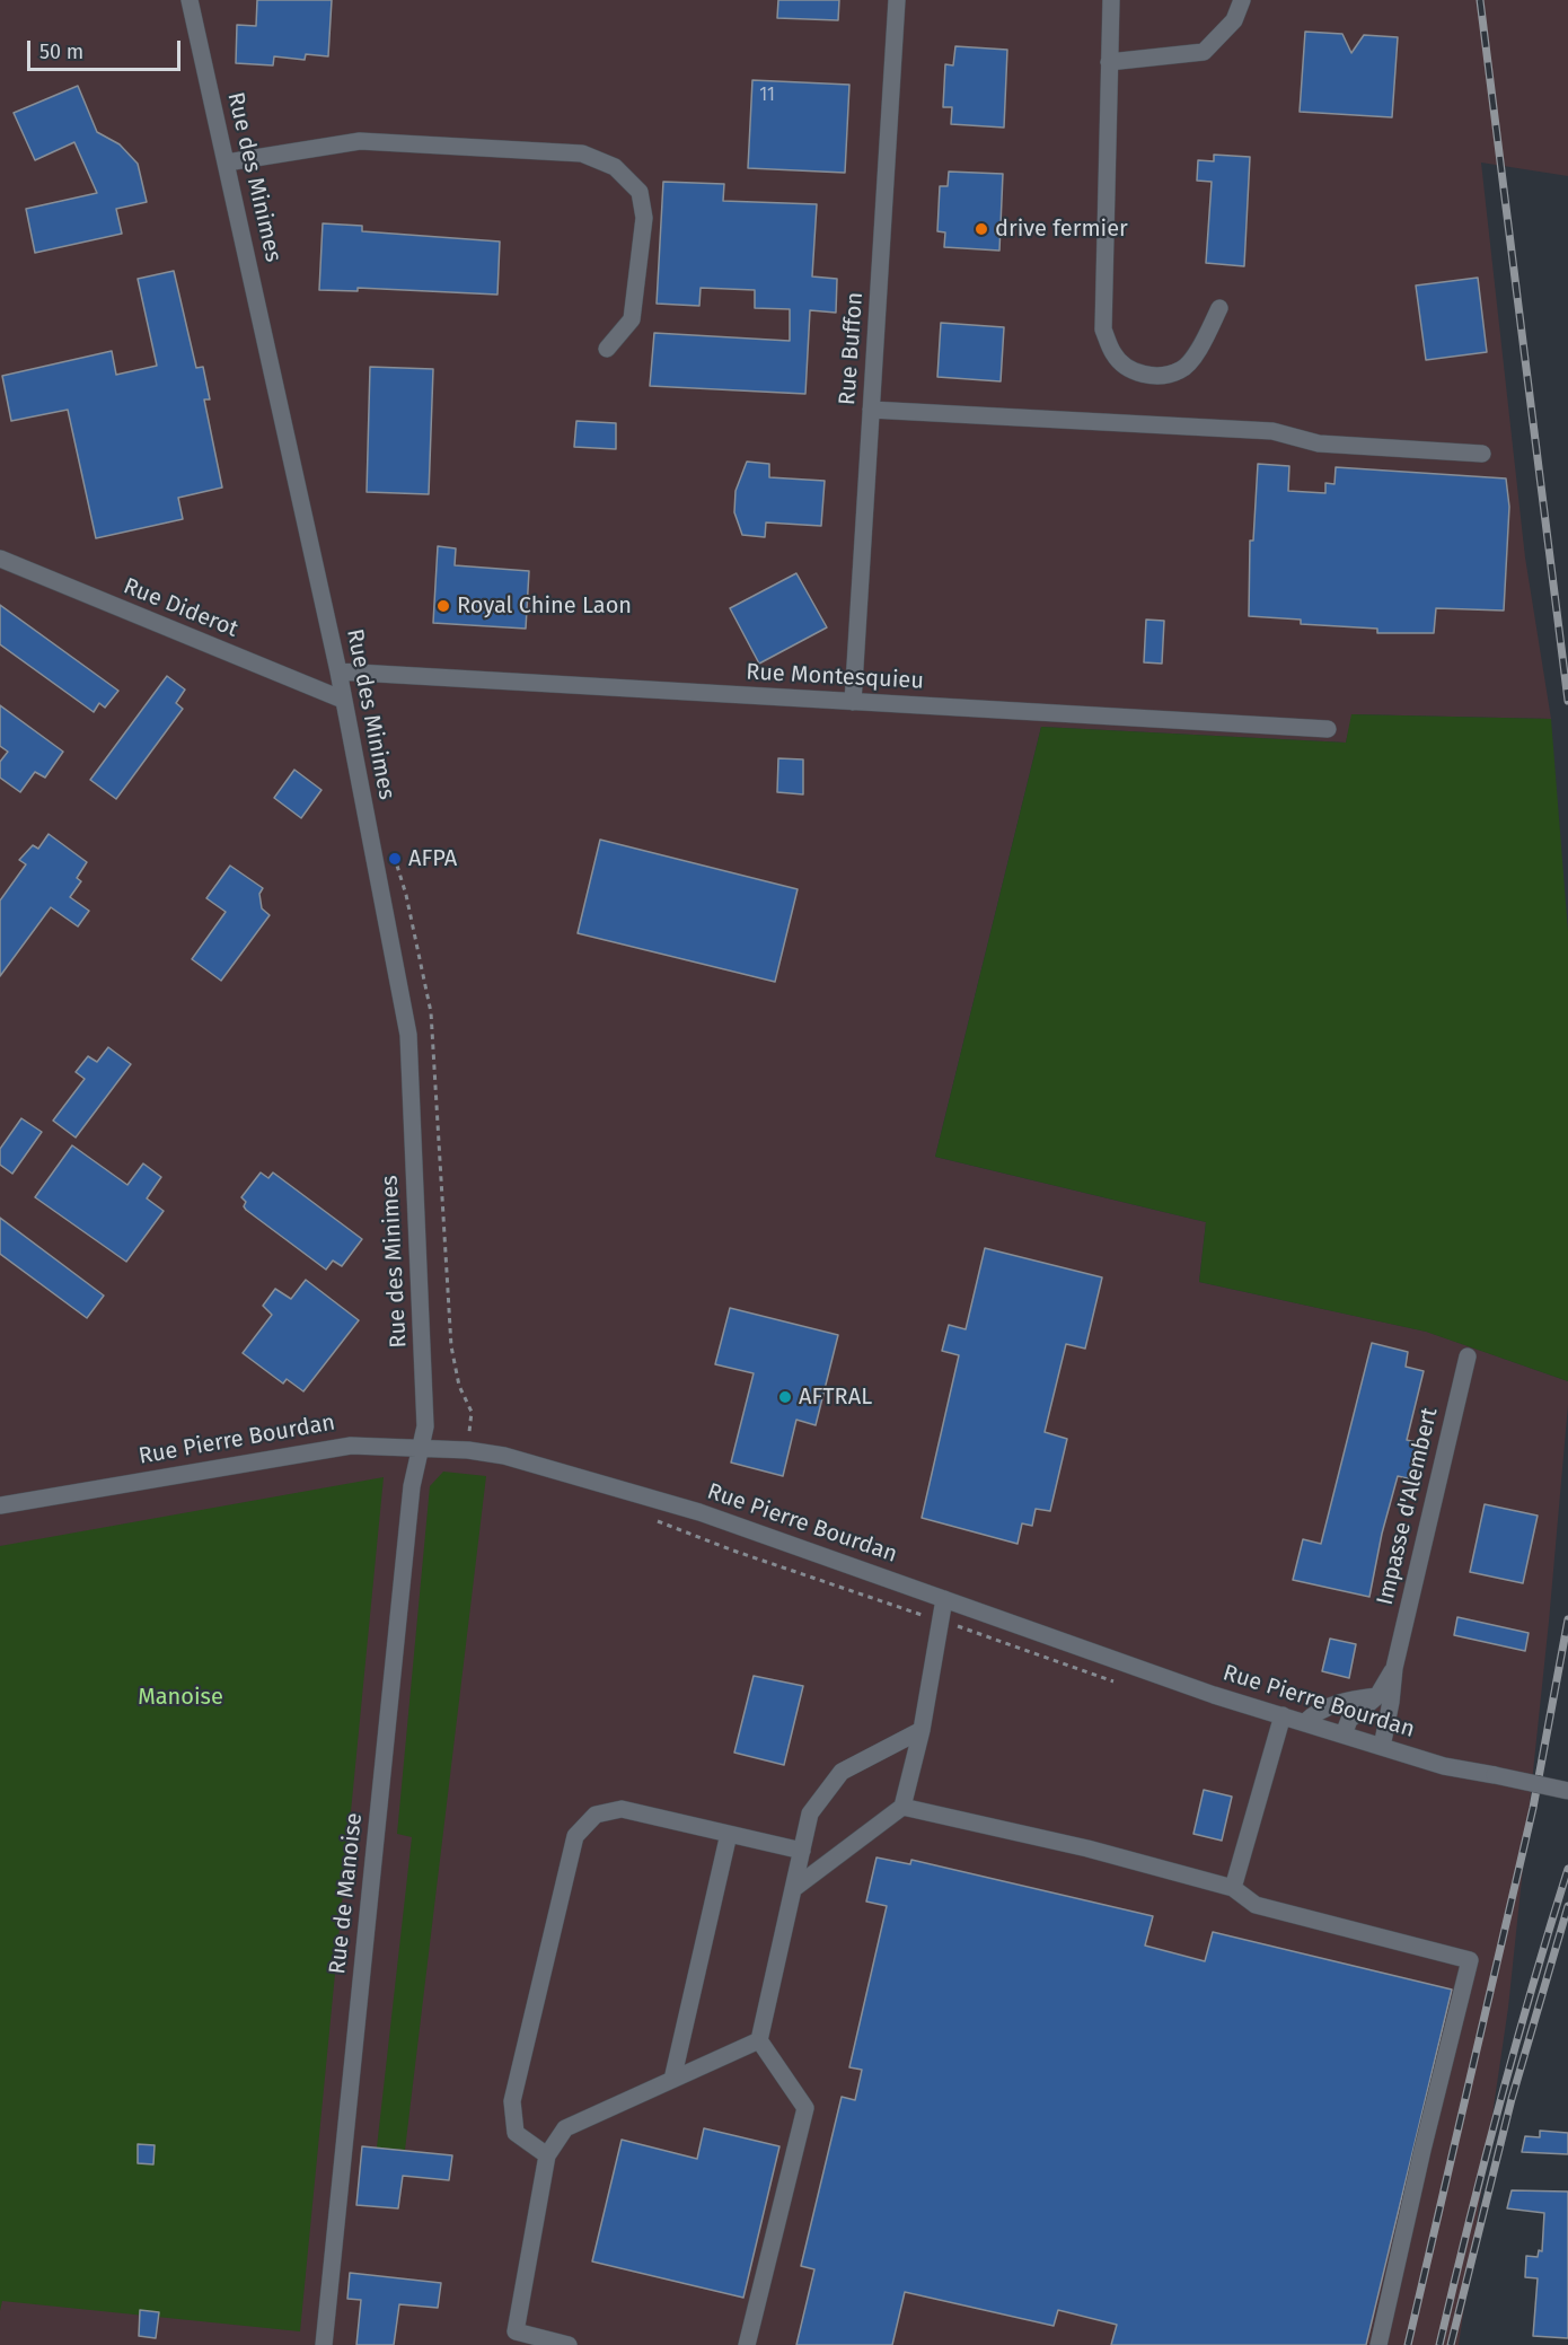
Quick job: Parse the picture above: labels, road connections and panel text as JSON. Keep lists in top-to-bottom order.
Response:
{
  "streets": {
    "street": [
      "Rue des Minimes",
      "Rue Buffon",
      "Rue Diderot",
      "Rue Montesquieu",
      "Rue Pierre Bourdan",
      "Impasse d'Alembert",
      "Rue de Manoise"
    ]
  },
  "crossings": [
    ["Rue des Minimes", "Rue Diderot"],
    ["Rue des Minimes", "Rue Montesquieu"],
    ["Rue des Minimes", "Rue Pierre Bourdan"],
    ["Rue des Minimes", "Rue de Manoise"],
    ["Rue Buffon", "Rue Montesquieu"],
    ["Rue Pierre Bourdan", "Impasse d'Alembert"],
    ["Rue Pierre Bourdan", "Rue de Manoise"]
  ],
  "parks": ["Manoise"],
  "places": [
    "drive fermier",
    "Royal Chine Laon",
    "AFPA",
    "AFTRAL"
  ],
  "house_numbers": ["11"],
  "scale_bar": "50 m"
}
